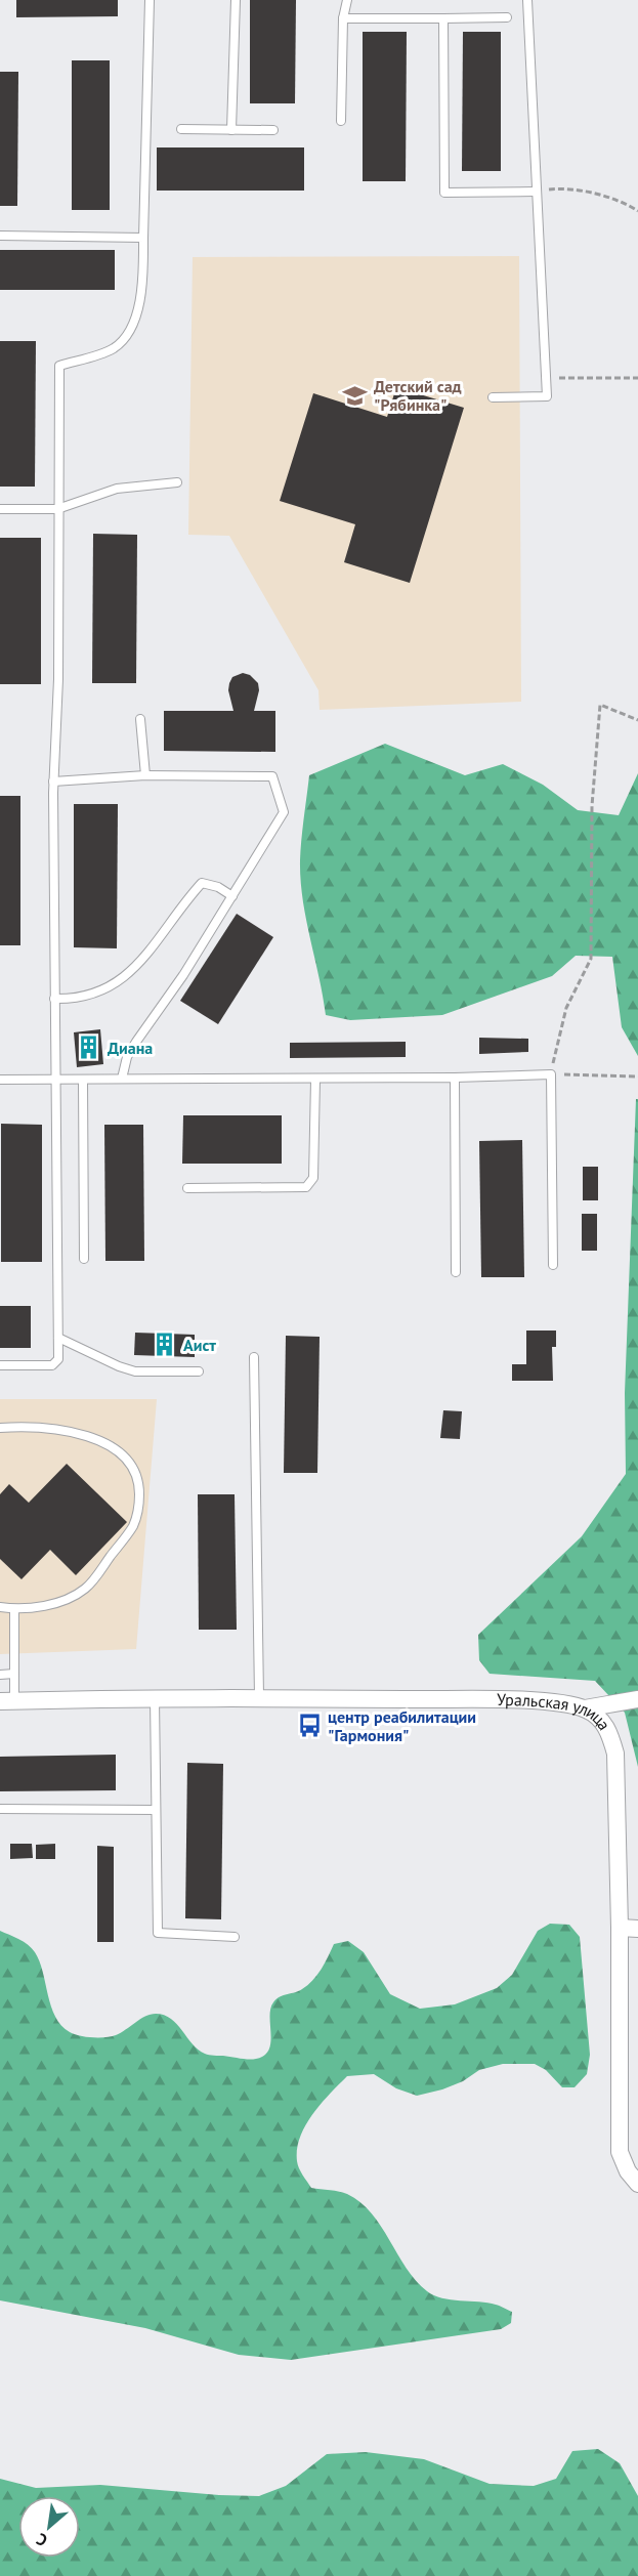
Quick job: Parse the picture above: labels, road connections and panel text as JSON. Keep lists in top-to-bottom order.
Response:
{
  "streets": {
    "street": ["Уральская улица"]
  },
  "places": {
    "school or university": ["Детский сад \"Рябинка\""],
    "building": ["Диана", "Аист"],
    "bus stop": ["центр реабилитации \"Гармония\""]
  },
  "north": "bottom left"
}
